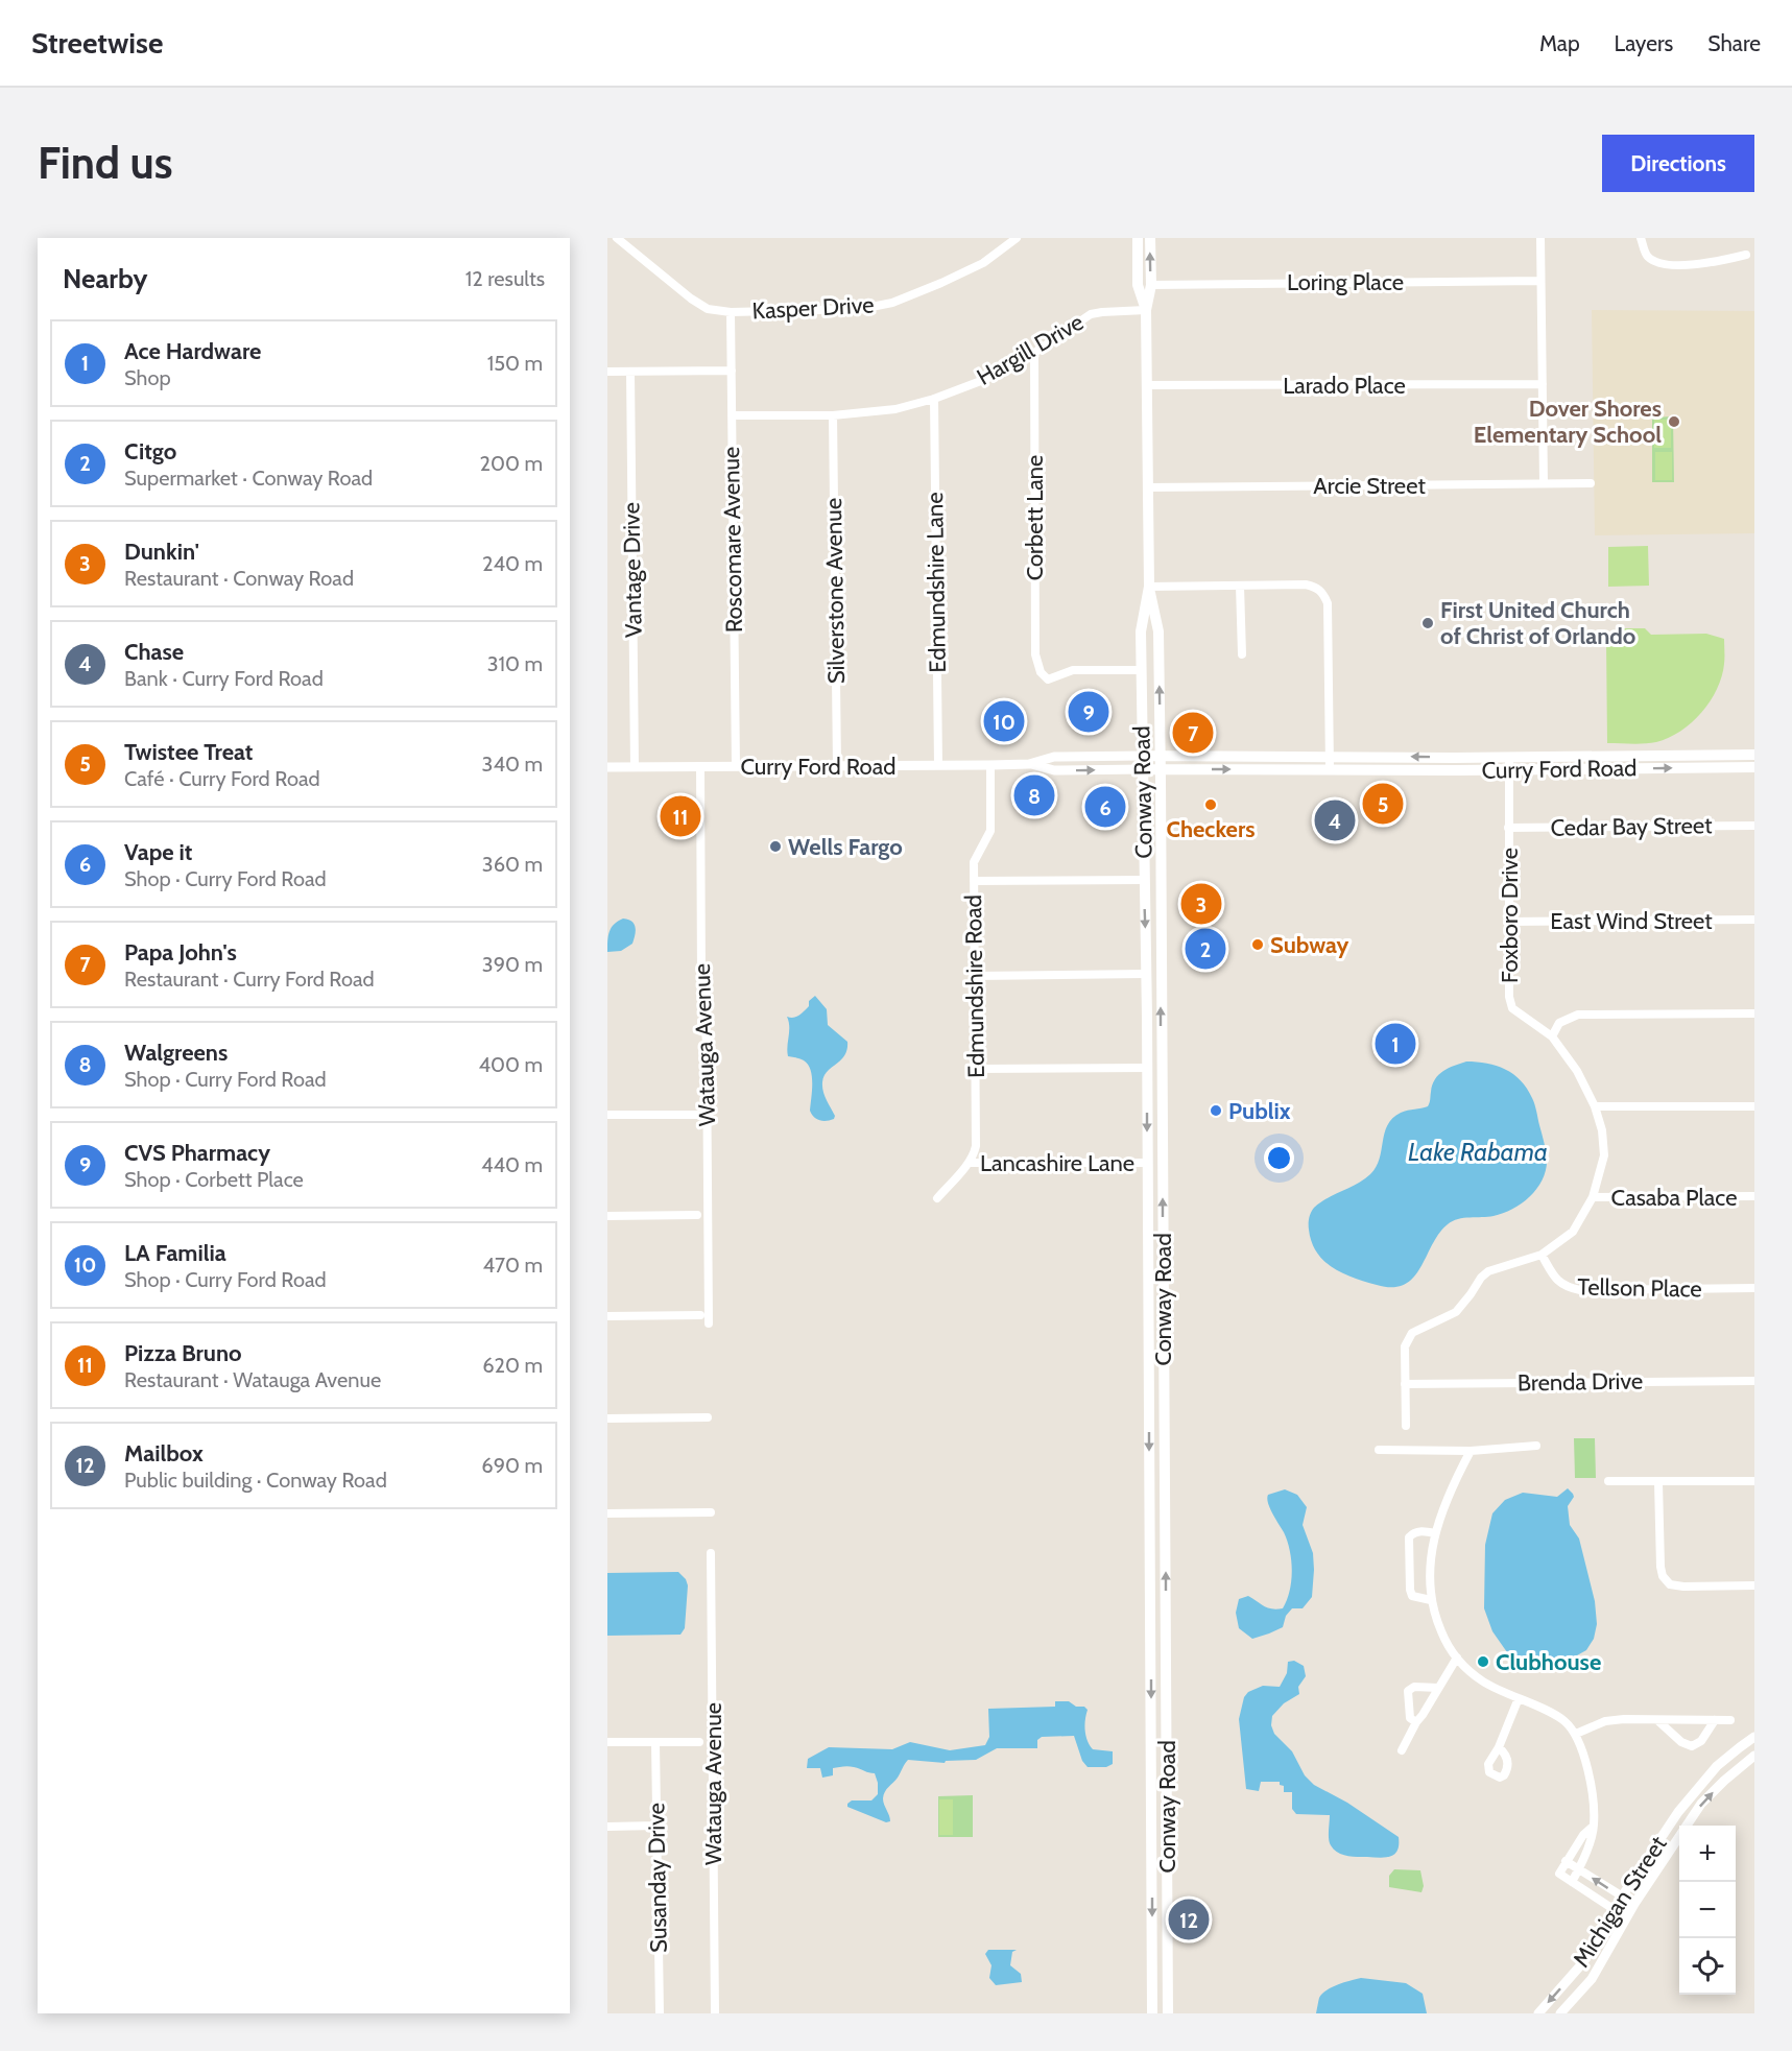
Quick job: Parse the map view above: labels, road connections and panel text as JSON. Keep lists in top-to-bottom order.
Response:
{
  "streets": {
    "main road": ["Curry Ford Road", "Conway Road"],
    "street": [
      "Loring Place",
      "Kasper Drive",
      "Hargill Drive",
      "Larado Place",
      "Arcie Street",
      "Corbett Lane",
      "Roscomare Avenue",
      "Vantage Drive",
      "Edmundshire Lane",
      "Silverstone Avenue",
      "Cedar Bay Street",
      "Foxboro Drive",
      "East Wind Street",
      "Edmundshire Road",
      "Watauga Avenue",
      "Lancashire Lane",
      "Casaba Place",
      "Tellson Place",
      "Brenda Drive",
      "Susanday Drive",
      "Michigan Street"
    ]
  },
  "crossings": [
    ["Loring Place", "Conway Road"],
    ["Kasper Drive", "Roscomare Avenue"],
    ["Hargill Drive", "Corbett Lane"],
    ["Hargill Drive", "Roscomare Avenue"],
    ["Hargill Drive", "Edmundshire Lane"],
    ["Hargill Drive", "Silverstone Avenue"],
    ["Hargill Drive", "Conway Road"],
    ["Larado Place", "Conway Road"],
    ["Arcie Street", "Conway Road"],
    ["Corbett Lane", "Conway Road"],
    ["Roscomare Avenue", "Curry Ford Road"],
    ["Vantage Drive", "Curry Ford Road"],
    ["Edmundshire Lane", "Curry Ford Road"],
    ["Silverstone Avenue", "Curry Ford Road"],
    ["Curry Ford Road", "Conway Road"],
    ["Curry Ford Road", "Foxboro Drive"],
    ["Curry Ford Road", "Edmundshire Road"],
    ["Curry Ford Road", "Watauga Avenue"],
    ["Conway Road", "Lancashire Lane"],
    ["Cedar Bay Street", "Foxboro Drive"],
    ["Foxboro Drive", "East Wind Street"],
    ["Foxboro Drive", "Casaba Place"],
    ["Foxboro Drive", "Tellson Place"],
    ["Foxboro Drive", "Brenda Drive"],
    ["Edmundshire Road", "Lancashire Lane"]
  ],
  "water": ["Lake Rabama"],
  "places": [
    "Dover Shores Elementary School",
    "First United Church of Christ of Orlando",
    "Checkers",
    "Wells Fargo",
    "Subway",
    "Publix",
    "Clubhouse"
  ],
  "page": {
    "header": "Streetwise",
    "nav": ["Map", "Layers", "Share"],
    "buttons": "Directions",
    "title": "Find us",
    "heading": ["Nearby", "12 results"],
    "list": [
      {
        "mark": "1",
        "name": "Ace Hardware",
        "note": "Shop",
        "value": "150 m"
      },
      {
        "mark": "2",
        "name": "Citgo",
        "note": "Supermarket · Conway Road",
        "value": "200 m"
      },
      {
        "mark": "3",
        "name": "Dunkin'",
        "note": "Restaurant · Conway Road",
        "value": "240 m"
      },
      {
        "mark": "4",
        "name": "Chase",
        "note": "Bank · Curry Ford Road",
        "value": "310 m"
      },
      {
        "mark": "5",
        "name": "Twistee Treat",
        "note": "Café · Curry Ford Road",
        "value": "340 m"
      },
      {
        "mark": "6",
        "name": "Vape it",
        "note": "Shop · Curry Ford Road",
        "value": "360 m"
      },
      {
        "mark": "7",
        "name": "Papa John's",
        "note": "Restaurant · Curry Ford Road",
        "value": "390 m"
      },
      {
        "mark": "8",
        "name": "Walgreens",
        "note": "Shop · Curry Ford Road",
        "value": "400 m"
      },
      {
        "mark": "9",
        "name": "CVS Pharmacy",
        "note": "Shop · Corbett Place",
        "value": "440 m"
      },
      {
        "mark": "10",
        "name": "LA Familia",
        "note": "Shop · Curry Ford Road",
        "value": "470 m"
      },
      {
        "mark": "11",
        "name": "Pizza Bruno",
        "note": "Restaurant · Watauga Avenue",
        "value": "620 m"
      },
      {
        "mark": "12",
        "name": "Mailbox",
        "note": "Public building · Conway Road",
        "value": "690 m"
      }
    ],
    "pins": [
      "9",
      "10",
      "7",
      "8",
      "5",
      "6",
      "11",
      "4",
      "3",
      "2",
      "1",
      "12"
    ],
    "map_buttons": ["+", "−"]
  }
}
